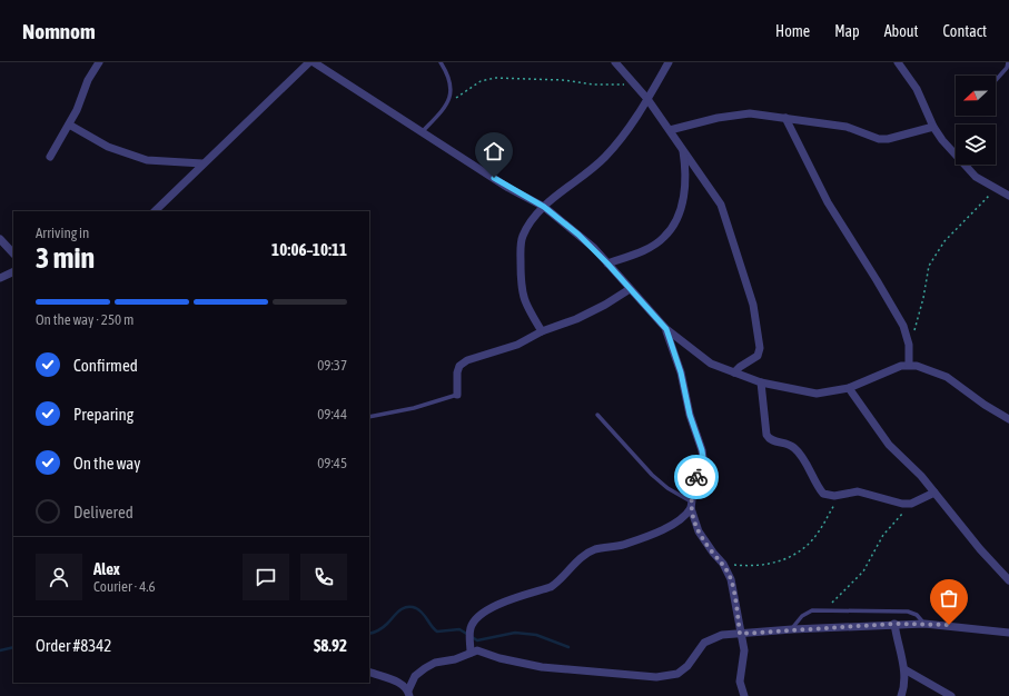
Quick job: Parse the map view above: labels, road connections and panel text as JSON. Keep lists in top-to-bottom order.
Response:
{
  "north": "left",
  "page": {
    "header": "Nomnom",
    "nav": [
      "Home",
      "Map",
      "About",
      "Contact"
    ],
    "heading": ["3 min", "Arriving in", "10:06–10:11"],
    "panel": [
      "Alex",
      "Courier · 4.6",
      "Order #8342",
      "$8.92"
    ],
    "bar": "On the way · 250 m",
    "list": [
      ["Confirmed", "09:37"],
      ["Preparing", "09:44"],
      ["On the way", "09:45"],
      "Delivered"
    ]
  }
}
